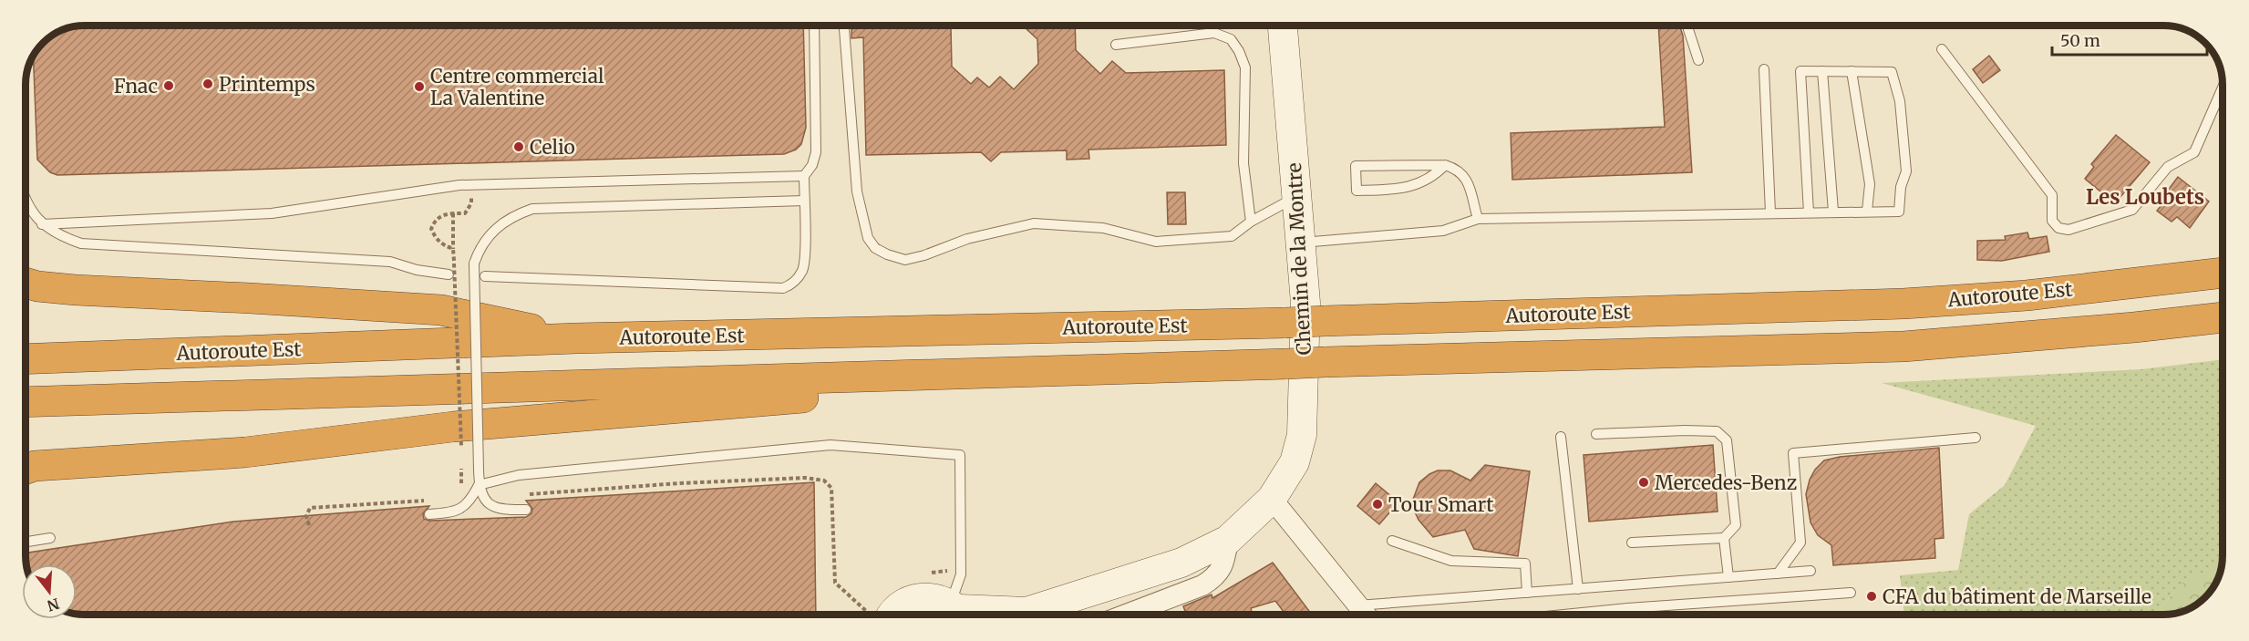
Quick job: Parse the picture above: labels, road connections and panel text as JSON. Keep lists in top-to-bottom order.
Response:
{
  "streets": {
    "highway": ["Autoroute Est"],
    "street": ["Chemin de la Montre"]
  },
  "districts": ["Les Loubets"],
  "places": [
    "Printemps",
    "Fnac",
    "Centre commercial La Valentine",
    "Celio",
    "Mercedes-Benz",
    "Tour Smart",
    "CFA du bâtiment de Marseille"
  ],
  "scale_bar": "50 m",
  "north": "bottom"
}
